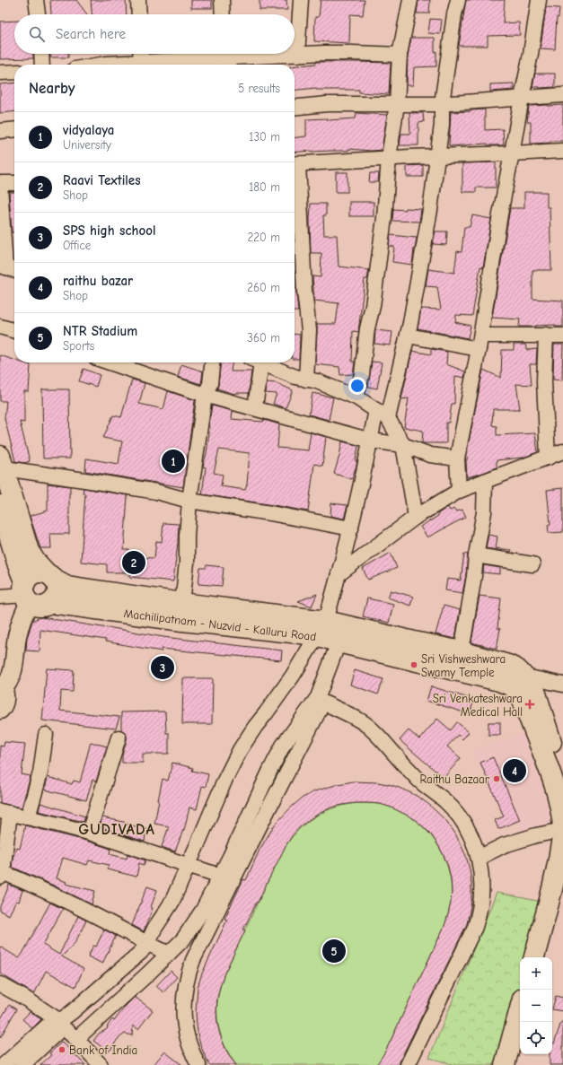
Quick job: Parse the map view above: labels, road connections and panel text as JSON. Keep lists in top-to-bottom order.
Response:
{
  "streets": {
    "highway": ["Machilipatnam - Nuzvid - Kalluru Road"]
  },
  "districts": ["GUDIVADA"],
  "places": {
    "other": ["Sri Vishweshwara Swamy Temple", "Raithu Bazaar", "Bank of India"],
    "health": ["Sri Venkateshwara Medical Hall"]
  },
  "page": {
    "search": "Search here",
    "heading": ["Nearby", "5 results"],
    "list": [
      {
        "mark": "1",
        "name": "vidyalaya",
        "note": "University",
        "value": "130 m"
      },
      {
        "mark": "2",
        "name": "Raavi Textiles",
        "note": "Shop",
        "value": "180 m"
      },
      {
        "mark": "3",
        "name": "SPS high school",
        "note": "Office",
        "value": "220 m"
      },
      {
        "mark": "4",
        "name": "raithu bazar",
        "note": "Shop",
        "value": "260 m"
      },
      {
        "mark": "5",
        "name": "NTR Stadium",
        "note": "Sports",
        "value": "360 m"
      }
    ],
    "pins": [
      "1",
      "2",
      "3",
      "4",
      "5"
    ],
    "map_buttons": ["+", "−"]
  }
}
